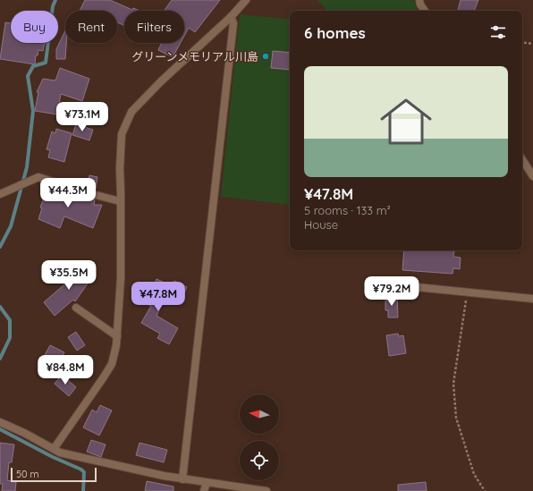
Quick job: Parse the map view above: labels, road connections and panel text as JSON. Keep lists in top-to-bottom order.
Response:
{
  "places": ["グリーンメモリアル川島"],
  "scale_bar": "50 m",
  "north": "left",
  "page": {
    "chip": ["Buy", "Rent", "Filters"],
    "heading": "6 homes",
    "list": [
      {
        "name": "¥47.8M",
        "note": "5 rooms · 133 m² · House"
      }
    ],
    "price": [
      "¥73.1M",
      "¥44.3M",
      "¥35.5M",
      "¥79.2M",
      "¥47.8M",
      "¥84.8M"
    ],
    "scale": "50 m"
  }
}
